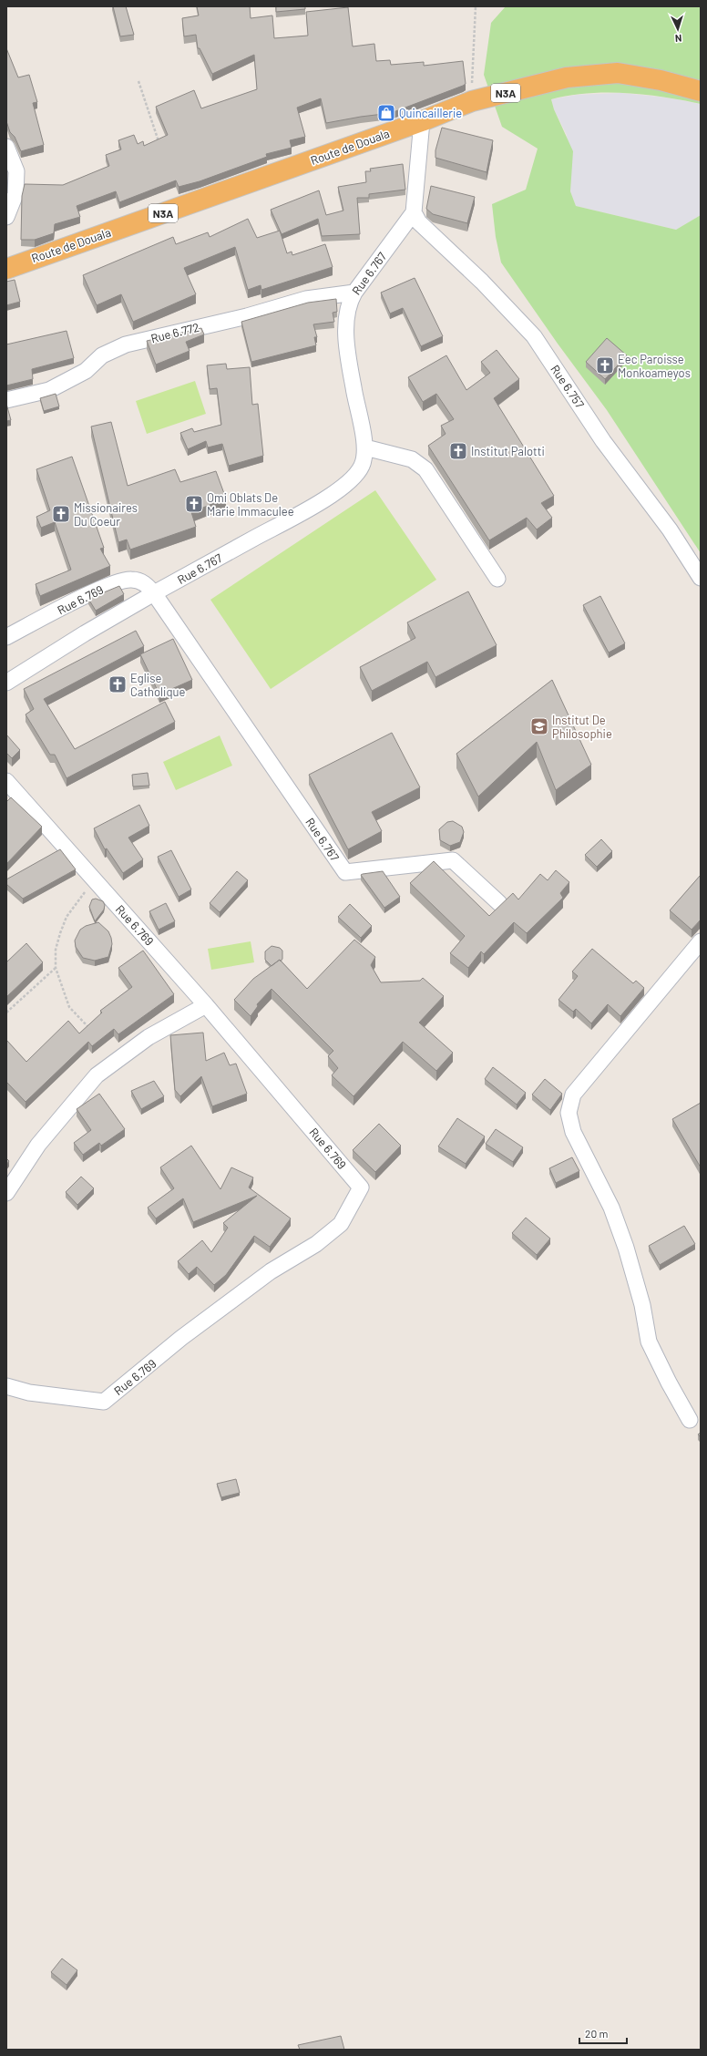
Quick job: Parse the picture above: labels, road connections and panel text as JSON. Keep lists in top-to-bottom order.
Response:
{
  "streets": {
    "highway": ["N3A", "Route de Douala"],
    "street": [
      "Rue 6.767",
      "Rue 6.772",
      "Rue 6.757",
      "Rue 6.769"
    ]
  },
  "crossings": [
    ["Rue 6.767", "Rue 6.772"],
    ["Rue 6.767", "Rue 6.757"],
    ["Rue 6.767", "Rue 6.769"]
  ],
  "places": {
    "shop": ["Quincaillerie"],
    "church": [
      "Eec Paroisse Monkoameyos",
      "Institut Palotti",
      "Omi Oblats De Marie Immaculee",
      "Missionaires Du Coeur",
      "Eglise Catholique"
    ],
    "school or university": ["Institut De Philosophie"]
  },
  "scale_bar": "20 m",
  "north": "bottom"
}
